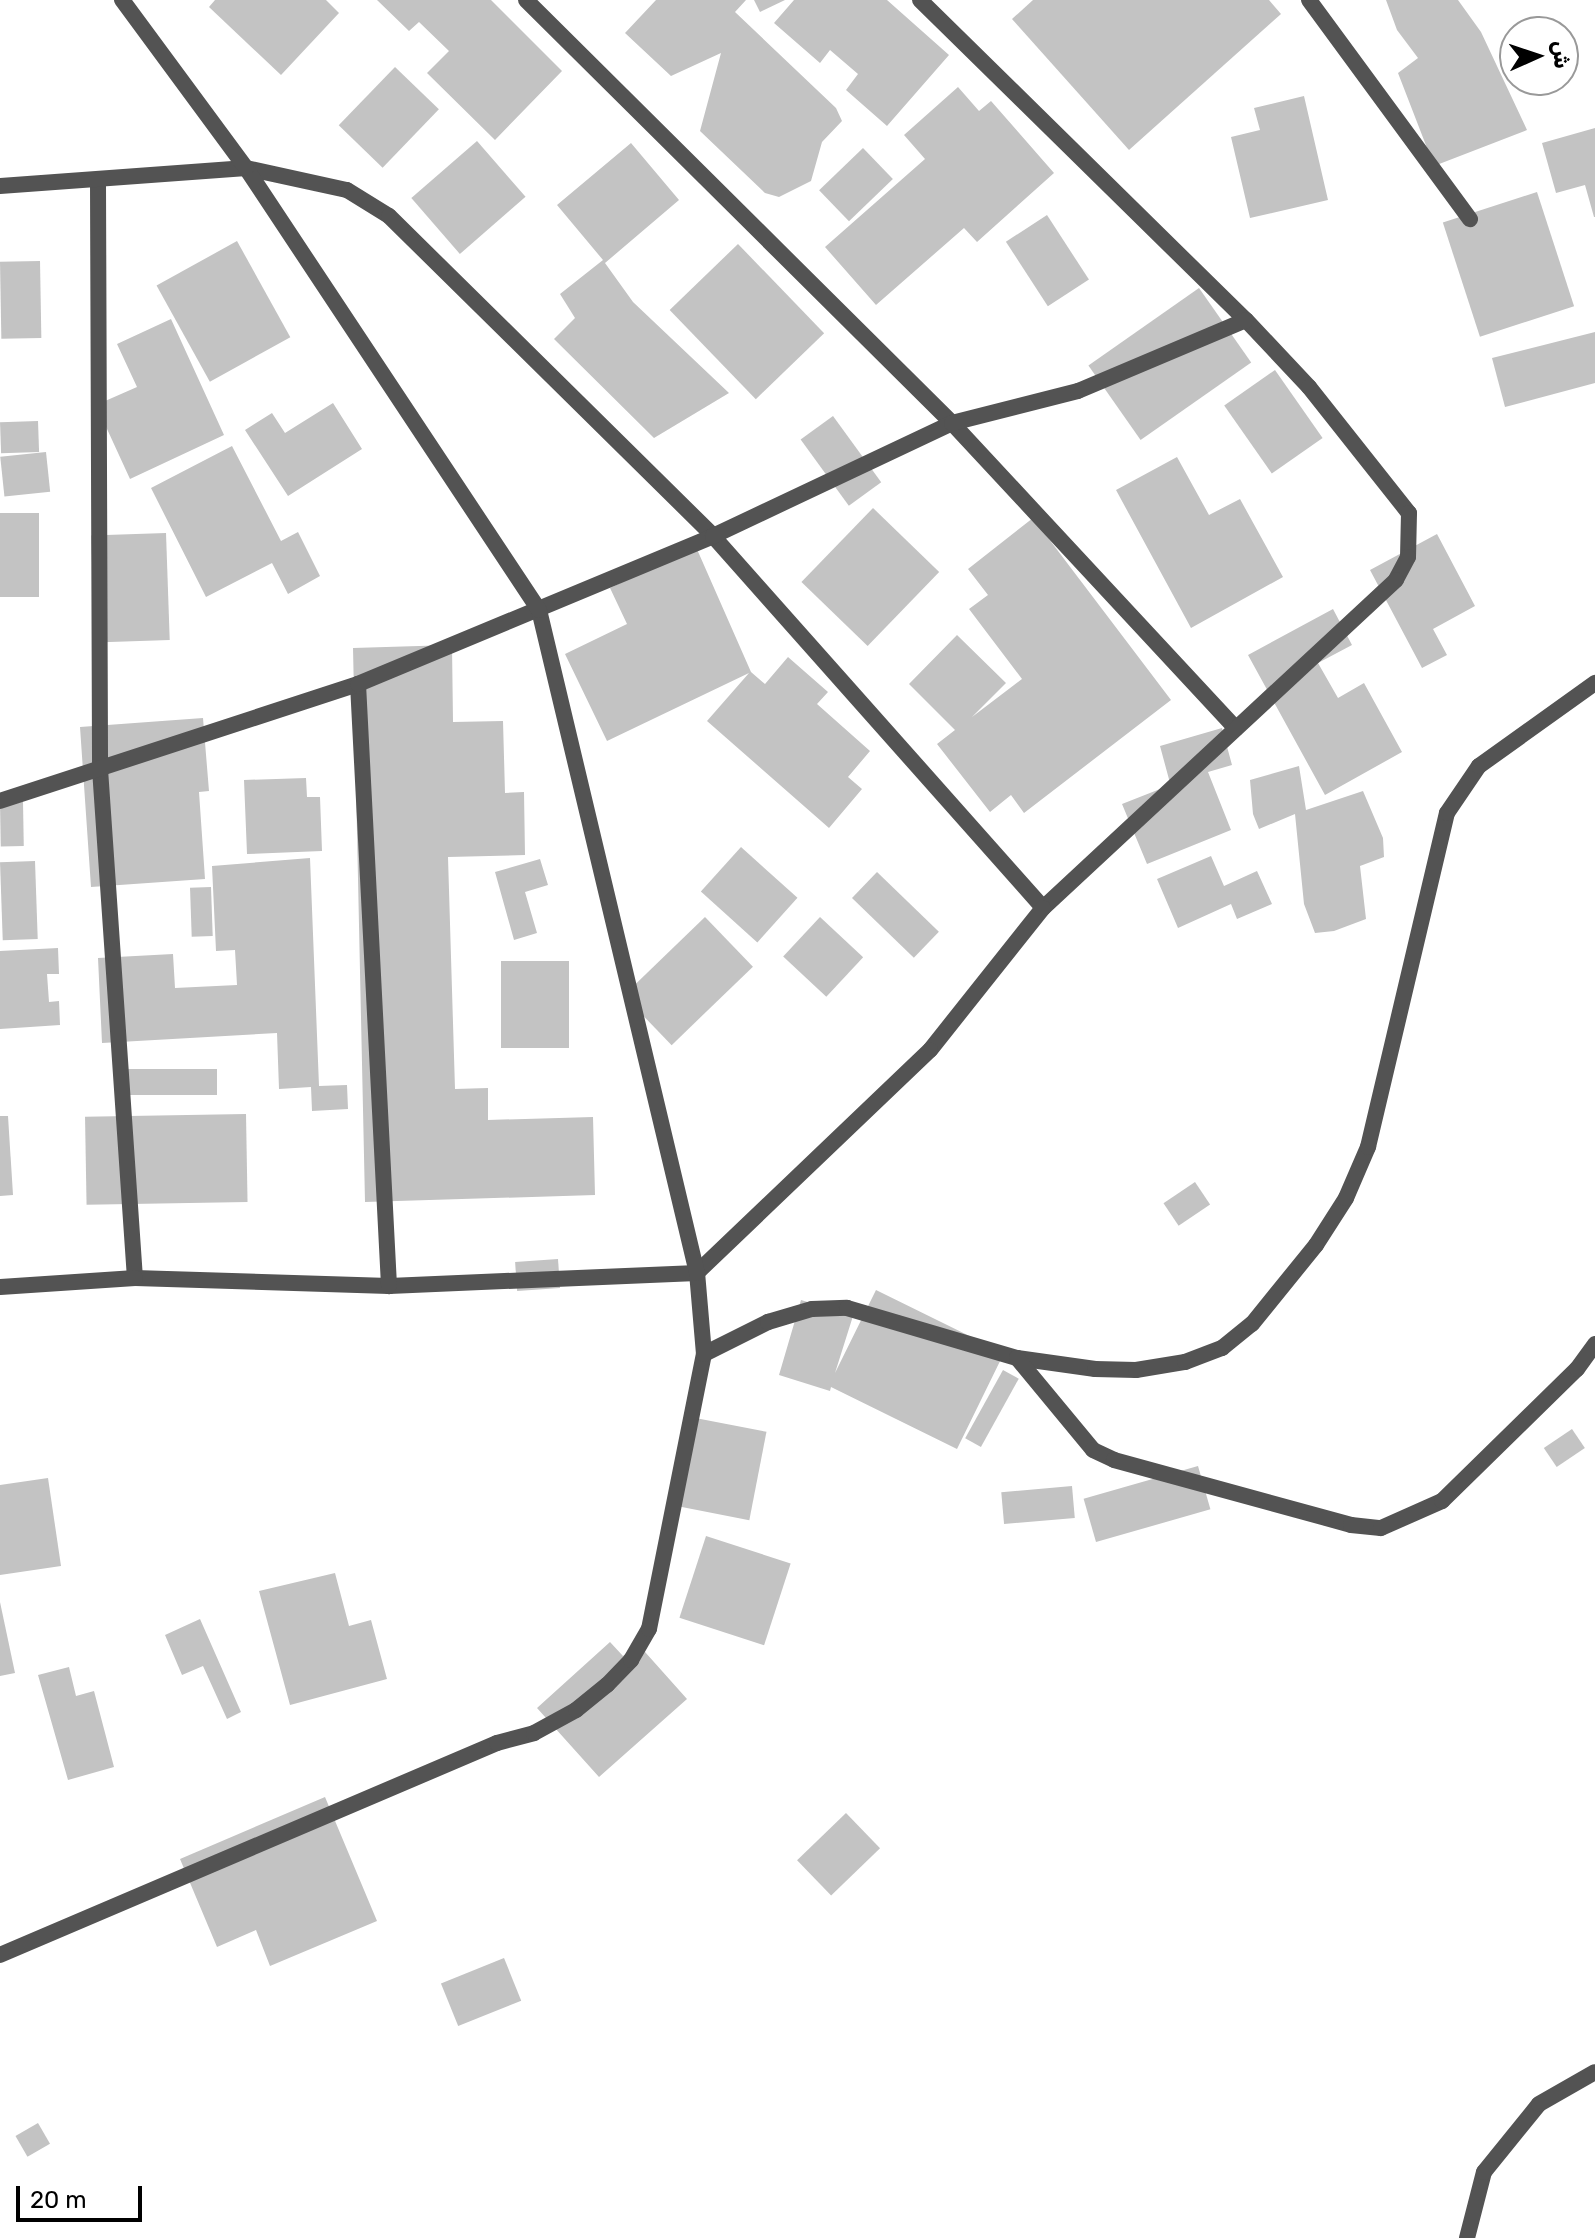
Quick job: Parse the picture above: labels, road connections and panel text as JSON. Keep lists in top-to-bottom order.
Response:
{
  "scale_bar": "20 m",
  "north": "right"
}
